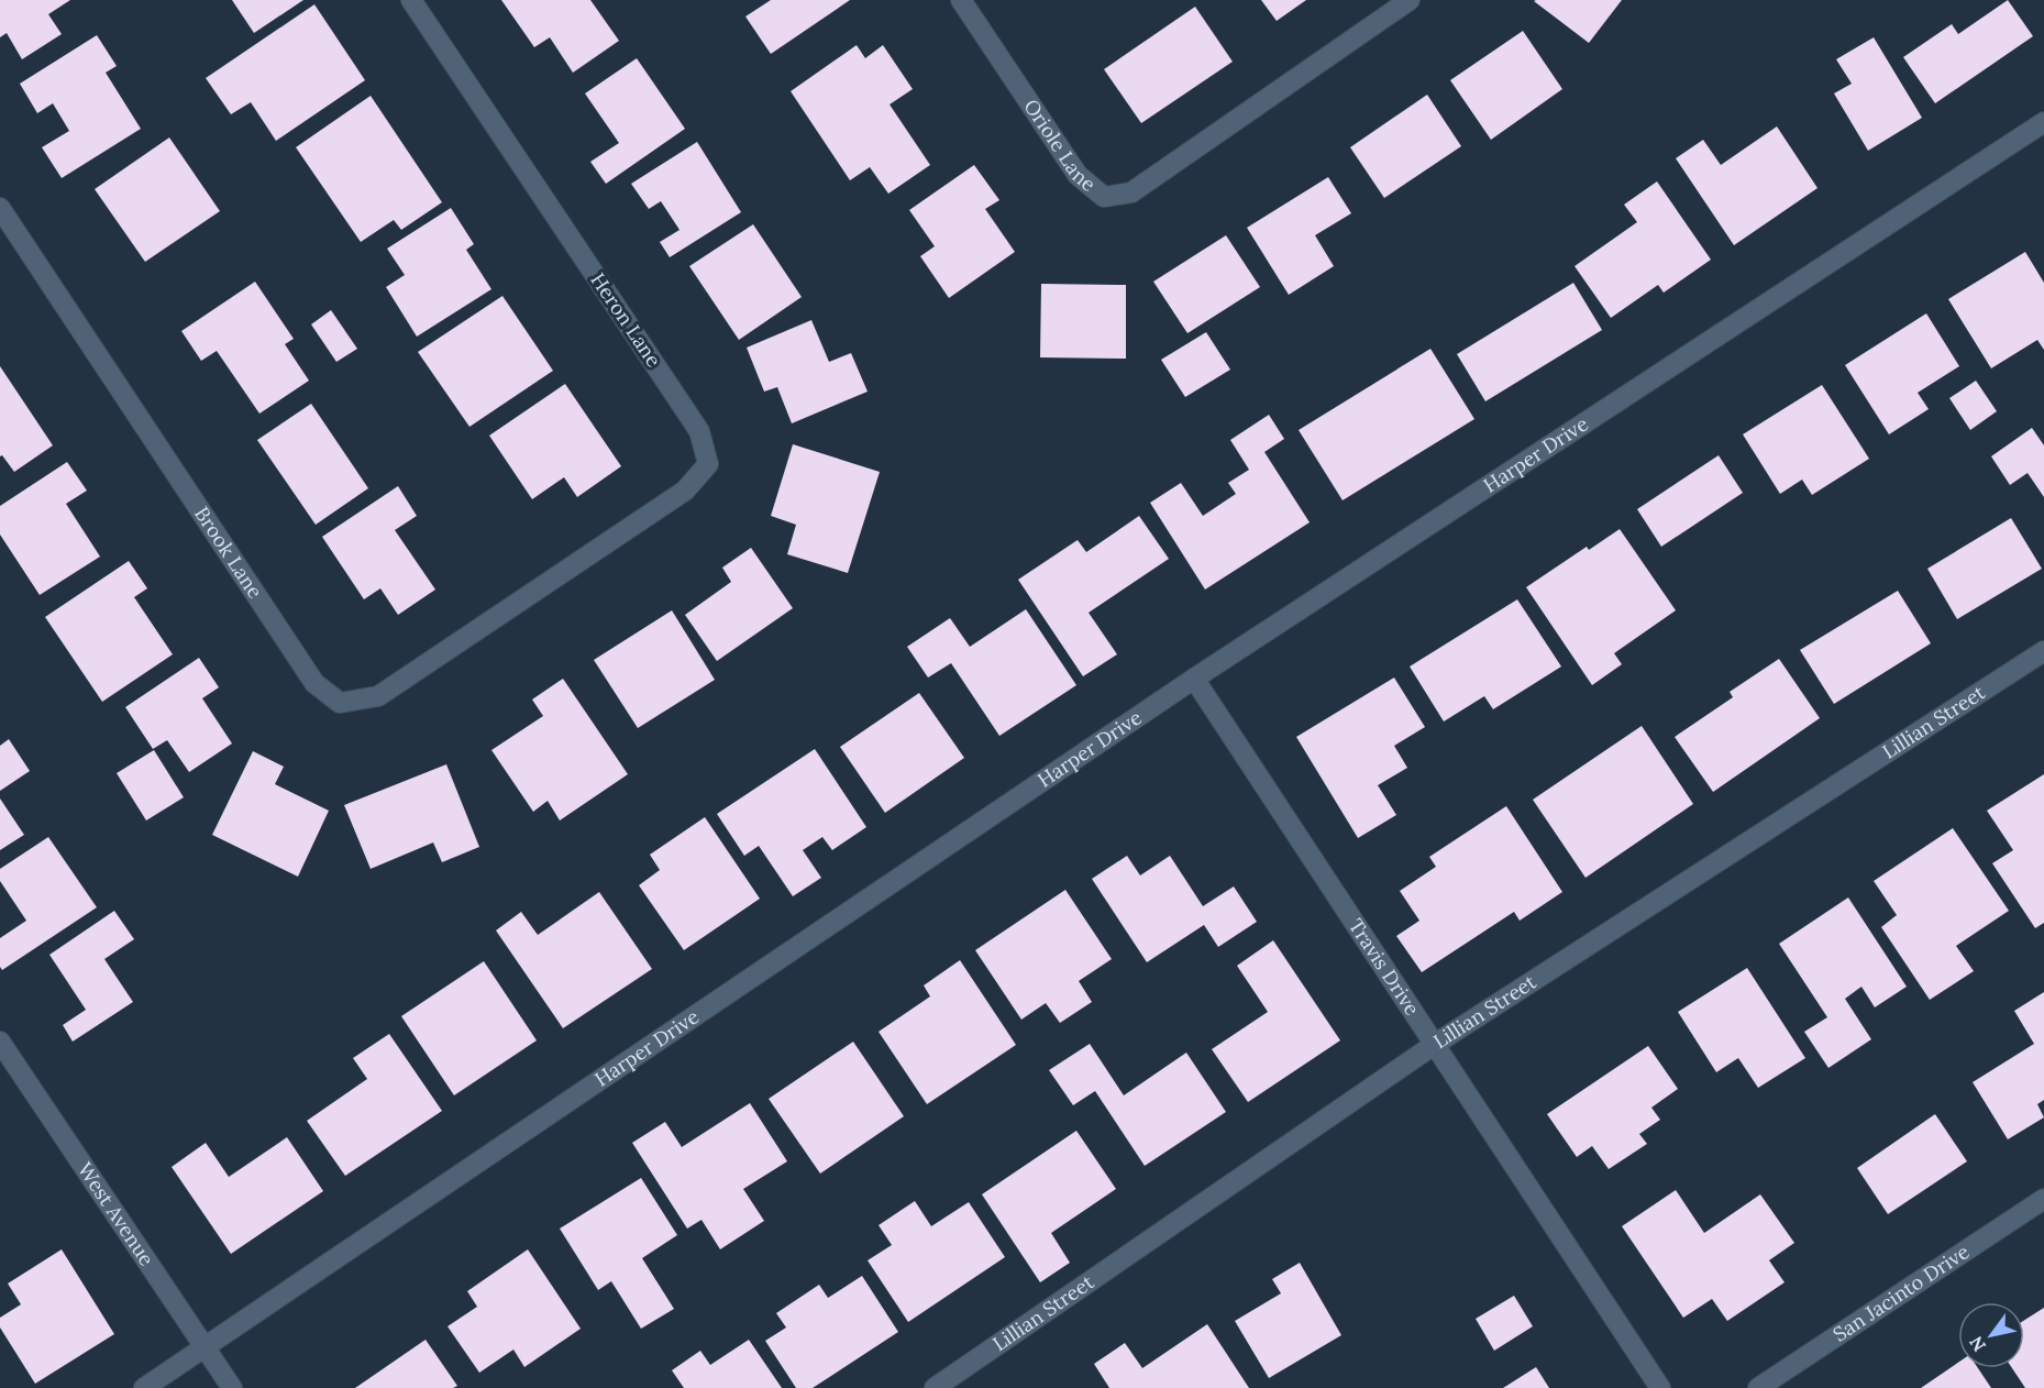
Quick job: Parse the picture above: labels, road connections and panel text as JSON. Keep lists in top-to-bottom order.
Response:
{
  "streets": {
    "street": [
      "Oriole Lane",
      "Heron Lane",
      "Harper Drive",
      "Brook Lane",
      "Lillian Street",
      "Travis Drive",
      "West Avenue",
      "San Jacinto Drive"
    ]
  },
  "crossings": [
    ["Heron Lane", "Brook Lane"],
    ["Harper Drive", "Travis Drive"],
    ["Harper Drive", "West Avenue"],
    ["Lillian Street", "Travis Drive"]
  ],
  "north": "bottom left"
}
